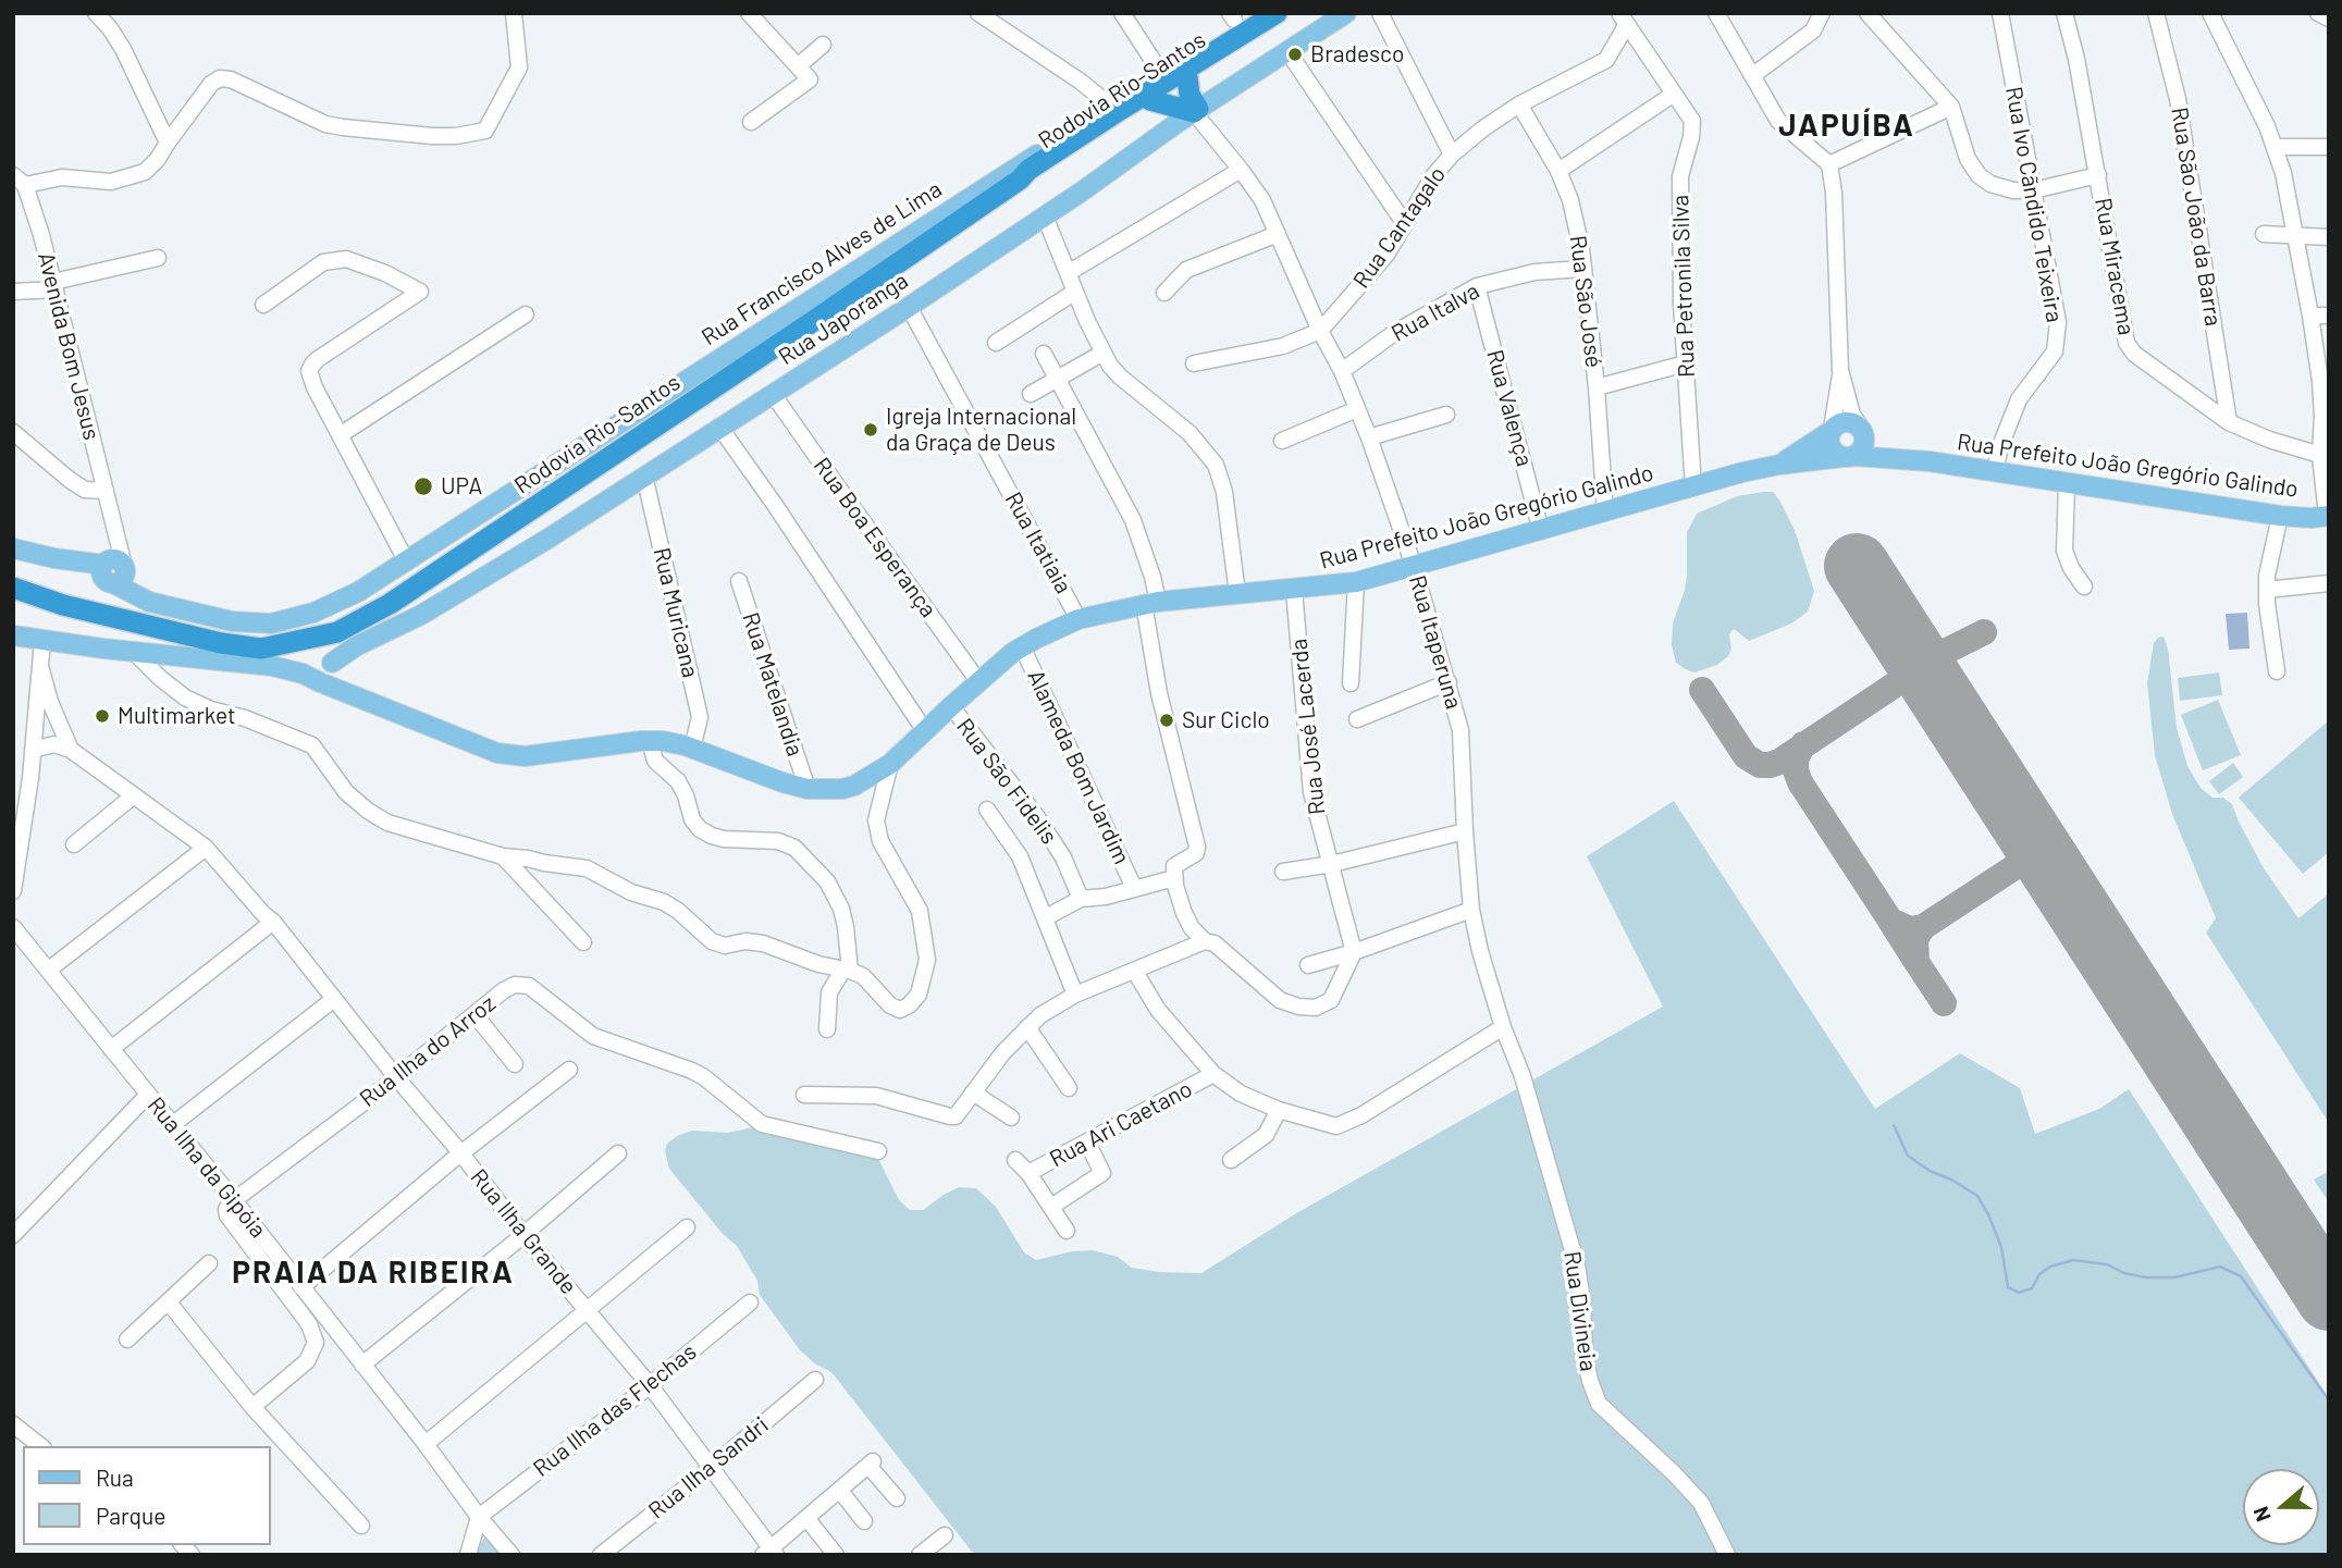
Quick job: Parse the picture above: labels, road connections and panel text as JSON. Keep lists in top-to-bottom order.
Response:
{
  "streets": {
    "highway": ["Rodovia Rio-Santos"],
    "main road": ["Rua Francisco Alves de Lima", "Rua Japoranga", "Rua Prefeito João Gregório Galindo"],
    "street": [
      "Rua Ivo Cãndido Teixeira",
      "Rua São João da Barra",
      "Rua Cantagalo",
      "Rua Miracema",
      "Rua Petronila Silva",
      "Rua São José",
      "Rua Italva",
      "Avenida Bom Jesus",
      "Rua Valença",
      "Rua Boa Esperança",
      "Rua Itatiaia",
      "Rua Muricana",
      "Rua Itaperuna",
      "Rua Matelandia",
      "Rua José Lacerda",
      "Alameda Bom Jardim",
      "Rua São Fidelis",
      "Rua Ilha do Arroz",
      "Rua Ari Caetano",
      "Rua Ilha da Gipóia",
      "Rua Ilha Grande",
      "Rua Divineia",
      "Rua Ilha das Flechas",
      "Rua Ilha Sandri"
    ]
  },
  "crossings": [
    ["Rodovia Rio-Santos", "Rua Francisco Alves de Lima"],
    ["Rua Ivo Cãndido Teixeira", "Rua Prefeito João Gregório Galindo"],
    ["Rua São João da Barra", "Rua Miracema"],
    ["Rua Cantagalo", "Rua Petronila Silva"],
    ["Rua Cantagalo", "Rua São José"],
    ["Rua Cantagalo", "Rua Itaperuna"],
    ["Rua Francisco Alves de Lima", "Avenida Bom Jesus"],
    ["Rua Petronila Silva", "Rua Prefeito João Gregório Galindo"],
    ["Rua São José", "Rua Italva"],
    ["Rua São José", "Rua Prefeito João Gregório Galindo"],
    ["Rua Italva", "Rua Valença"],
    ["Rua Italva", "Rua Itaperuna"],
    ["Rua Japoranga", "Rua Prefeito João Gregório Galindo"],
    ["Rua Japoranga", "Rua Boa Esperança"],
    ["Rua Japoranga", "Rua Itatiaia"],
    ["Rua Japoranga", "Rua Muricana"],
    ["Rua Japoranga", "Rua Itaperuna"],
    ["Rua Valença", "Rua Prefeito João Gregório Galindo"],
    ["Rua Prefeito João Gregório Galindo", "Rua Boa Esperança"],
    ["Rua Prefeito João Gregório Galindo", "Rua Itatiaia"],
    ["Rua Prefeito João Gregório Galindo", "Rua Muricana"],
    ["Rua Prefeito João Gregório Galindo", "Rua Itaperuna"],
    ["Rua Prefeito João Gregório Galindo", "Rua Matelandia"],
    ["Rua Prefeito João Gregório Galindo", "Rua José Lacerda"],
    ["Rua Prefeito João Gregório Galindo", "Alameda Bom Jardim"],
    ["Rua Prefeito João Gregório Galindo", "Rua São Fidelis"],
    ["Rua Itaperuna", "Rua Divineia"],
    ["Rua Ilha do Arroz", "Rua Ilha da Gipóia"],
    ["Rua Ilha do Arroz", "Rua Ilha Grande"],
    ["Rua Ilha da Gipóia", "Rua Ilha das Flechas"],
    ["Rua Ilha Grande", "Rua Ilha das Flechas"],
    ["Rua Ilha Grande", "Rua Ilha Sandri"]
  ],
  "districts": ["JAPUÍBA", "PRAIA DA RIBEIRA"],
  "places": [
    "Bradesco",
    "Igreja Internacional da Graça de Deus",
    "UPA",
    "Multimarket",
    "Sur Ciclo"
  ],
  "legend": ["Rua", "Parque"],
  "north": "left"
}
